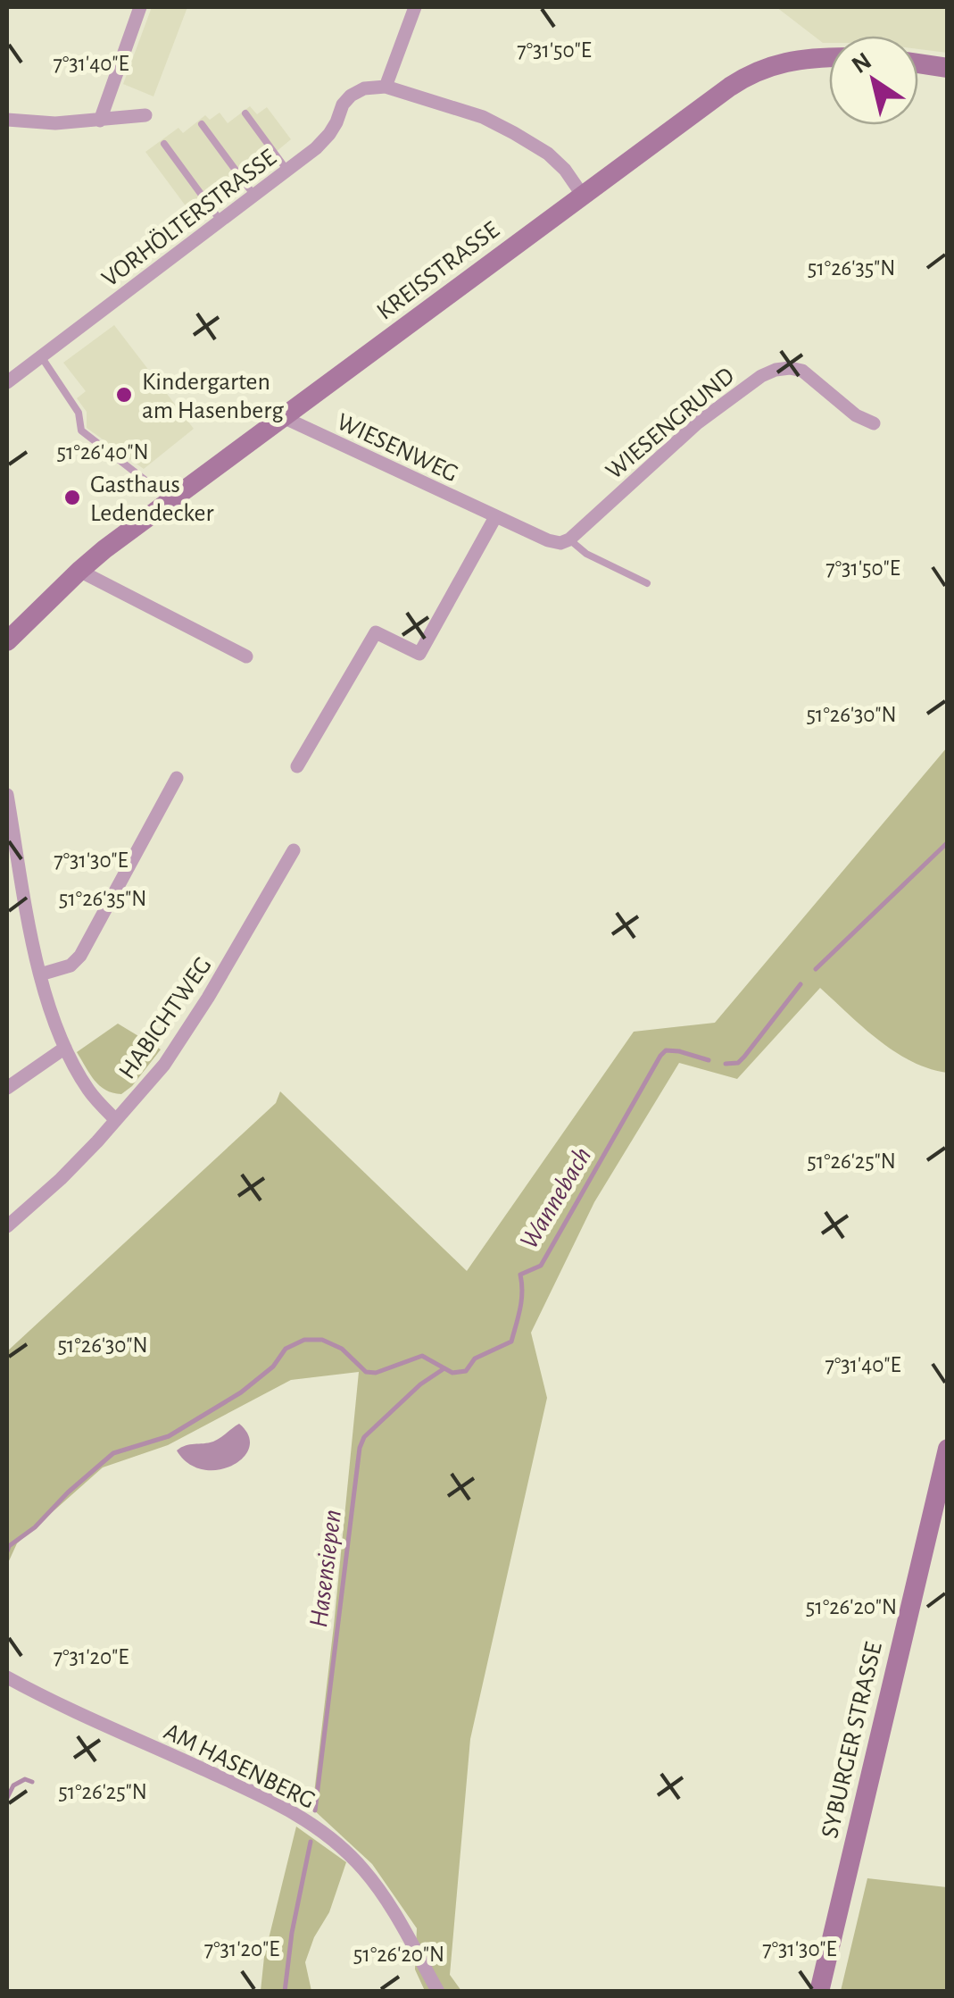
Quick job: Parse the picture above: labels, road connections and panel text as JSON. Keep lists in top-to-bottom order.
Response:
{
  "streets": {
    "main road": ["KREISSTRASSE", "SYBURGER STRASSE"],
    "street": [
      "VORHÖLTERSTRASSE",
      "WIESENGRUND",
      "WIESENWEG",
      "HABICHTWEG",
      "AM HASENBERG"
    ]
  },
  "crossings": [
    ["KREISSTRASSE", "WIESENWEG"]
  ],
  "water": ["Wannebach", "Hasensiepen"],
  "places": ["Kindergarten am Hasenberg", "Gasthaus Ledendecker"],
  "north": "top left",
  "coordinates": [
    "7°31'50\"E",
    "7°31'40\"E",
    "51°26'35\"N",
    "51°26'40\"N",
    "51°26'30\"N",
    "7°31'30\"E",
    "51°26'25\"N",
    "51°26'20\"N",
    "7°31'20\"E"
  ]
}
